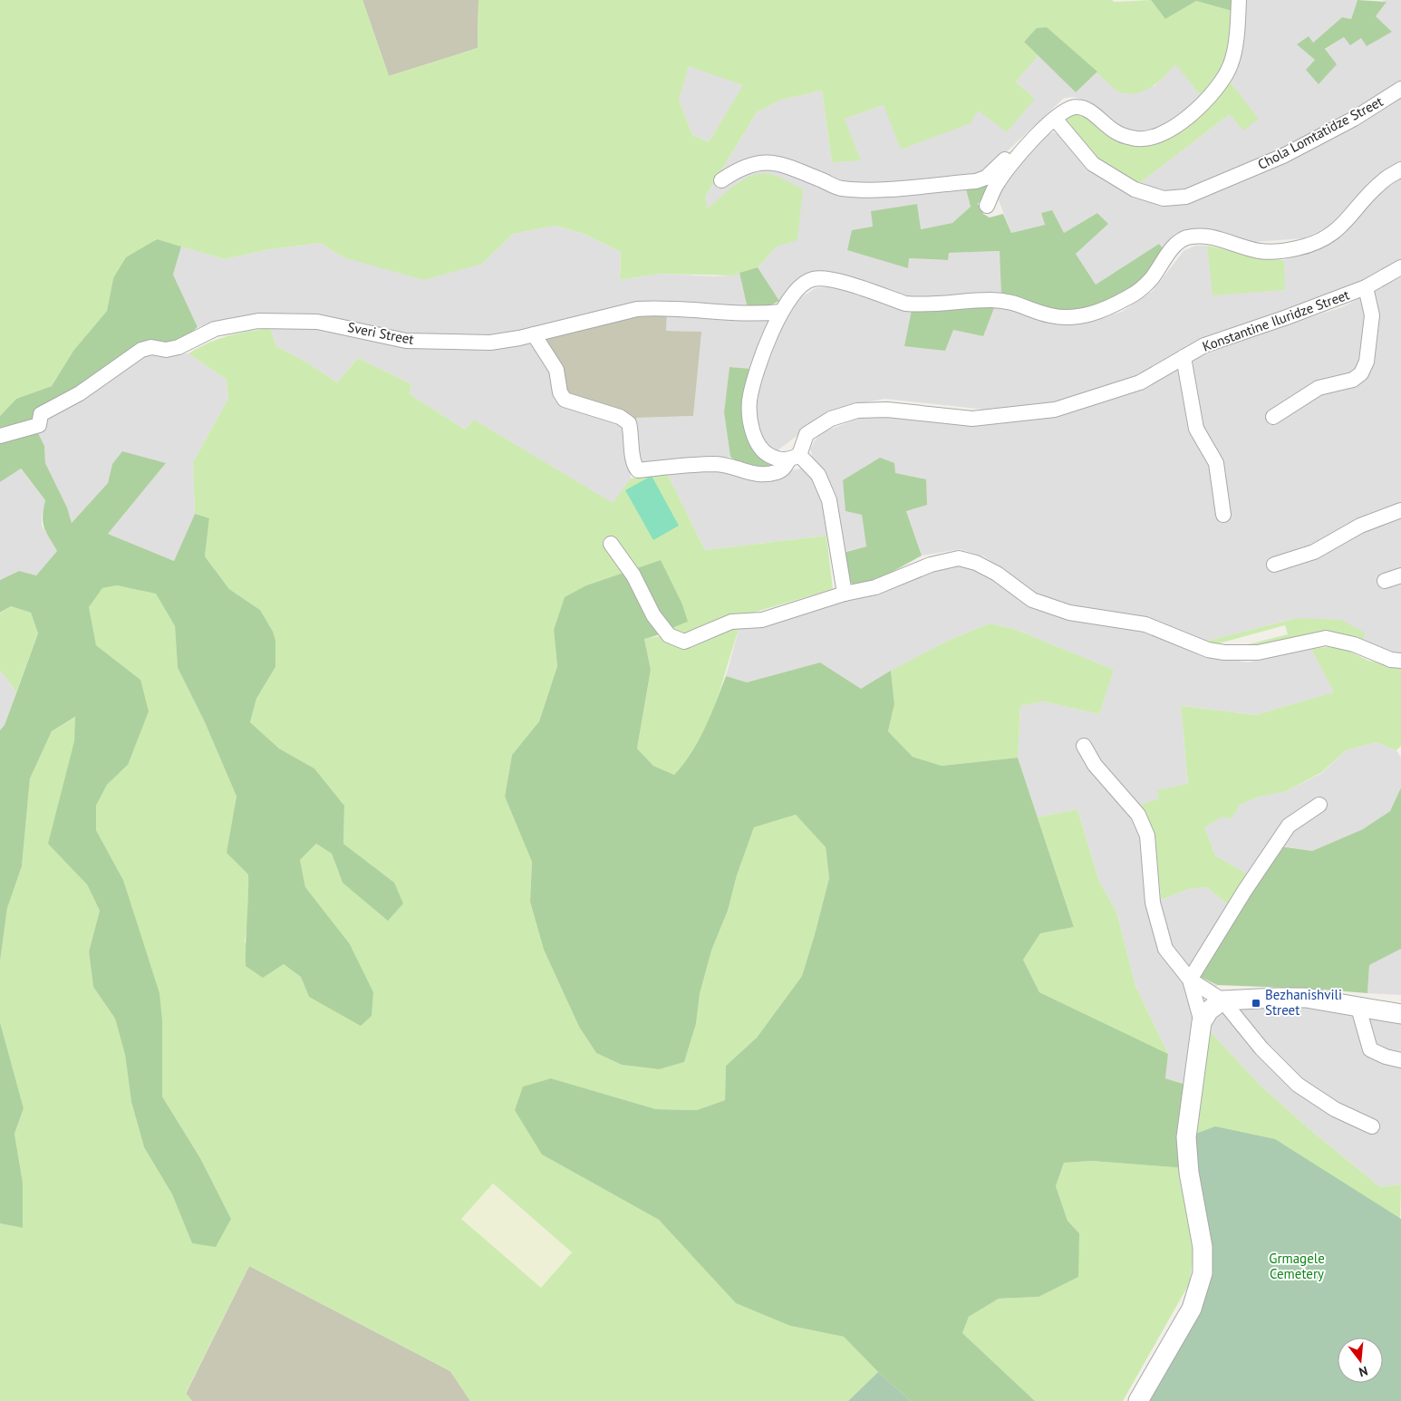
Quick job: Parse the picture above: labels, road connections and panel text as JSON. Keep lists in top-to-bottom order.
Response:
{
  "streets": {
    "street": ["Chola Lomtatidze Street", "Konstantine Iluridze Street", "Sveri Street"]
  },
  "parks": ["Grmagele Cemetery"],
  "places": {
    "transit": ["Bezhanishvili Street"]
  },
  "north": "bottom"
}
